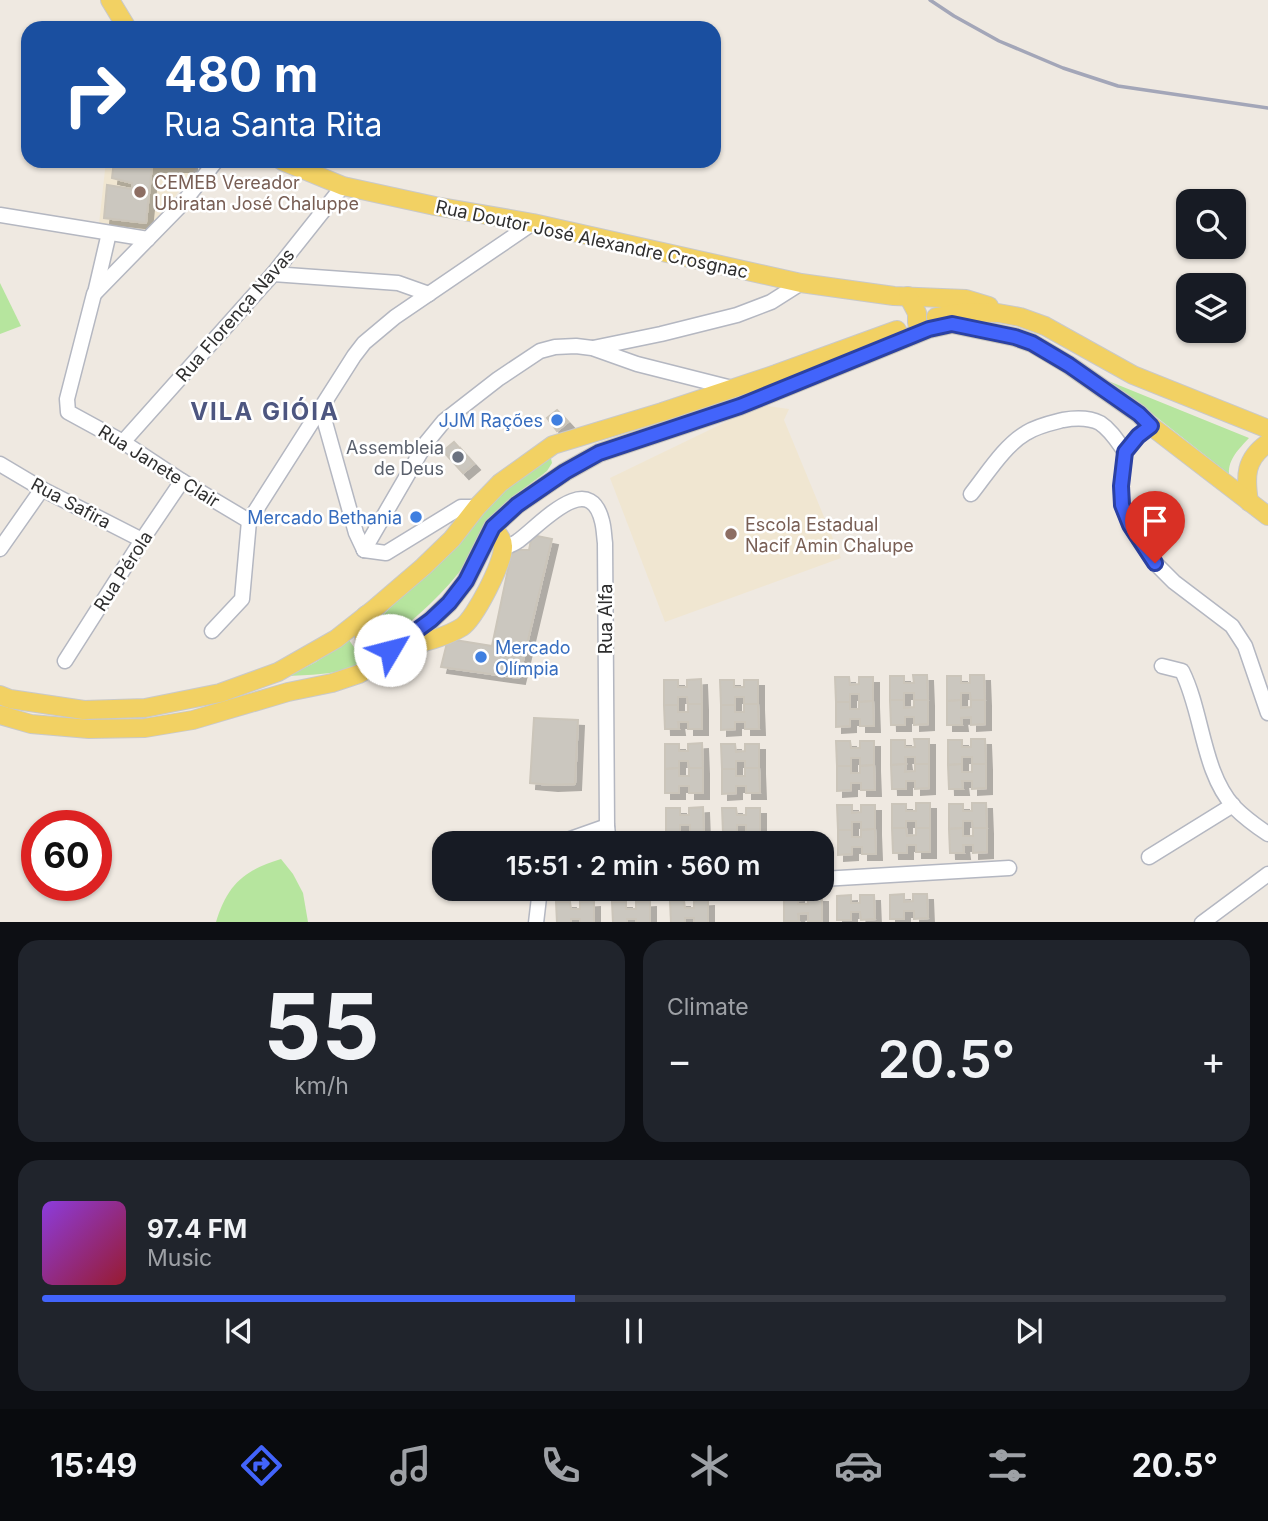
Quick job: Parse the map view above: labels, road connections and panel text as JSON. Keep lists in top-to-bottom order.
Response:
{
  "streets": {
    "main road": ["Rua Doutor José Alexandre Crosgnac"],
    "street": [
      "Rua Florença Navas",
      "Rua Janete Clair",
      "Rua Safira",
      "Rua Pérola",
      "Rua Alfa"
    ]
  },
  "crossings": [
    ["Rua Doutor José Alexandre Crosgnac", "Rua Florença Navas"],
    ["Rua Florença Navas", "Rua Janete Clair"],
    ["Rua Janete Clair", "Rua Pérola"],
    ["Rua Safira", "Rua Pérola"]
  ],
  "districts": ["VILA GIÓIA"],
  "places": [
    "CEMEB Vereador Ubiratan José Chaluppe",
    "JJM Rações",
    "Assembleia de Deus",
    "Mercado Bethania",
    "Escola Estadual Nacif Amin Chalupe",
    "Mercado Olímpia"
  ],
  "page": {
    "turn": ["480 m", "Rua Santa Rita"],
    "limit": "60",
    "trip": "15:51 · 2 min · 560 m",
    "tile": [
      ["55", "km/h"],
      "Climate"
    ],
    "heat": ["−", "20.5°", "+"],
    "song": ["97.4 FM", "Music"],
    "tabs": ["15:49", "20.5°"]
  }
}
